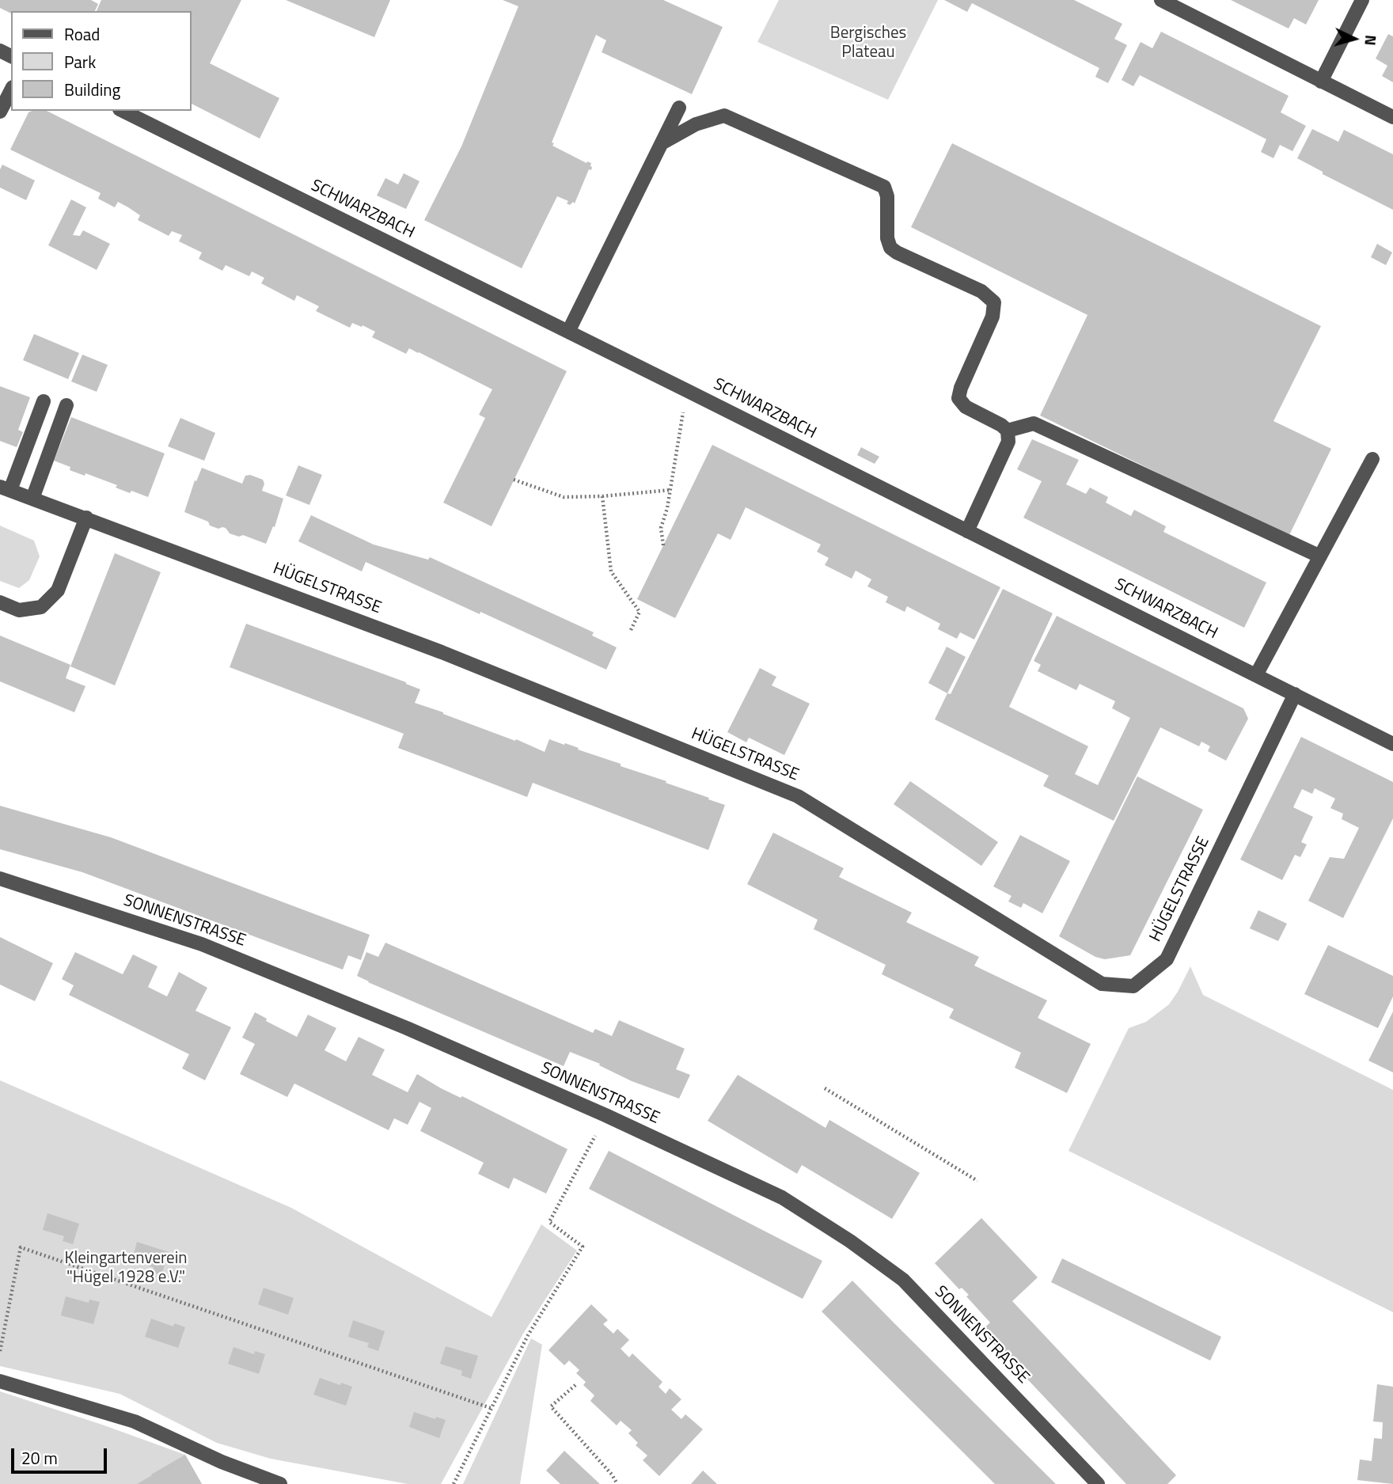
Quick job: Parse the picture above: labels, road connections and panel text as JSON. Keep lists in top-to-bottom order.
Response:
{
  "streets": {
    "street": ["SCHWARZBACH", "HÜGELSTRASSE", "SONNENSTRASSE"]
  },
  "crossings": [
    ["SCHWARZBACH", "HÜGELSTRASSE"]
  ],
  "parks": ["Bergisches Plateau", "Kleingartenverein \"Hügel 1928 e.V.\""],
  "legend": ["Road", "Park", "Building"],
  "scale_bar": "20 m",
  "north": "right"
}
